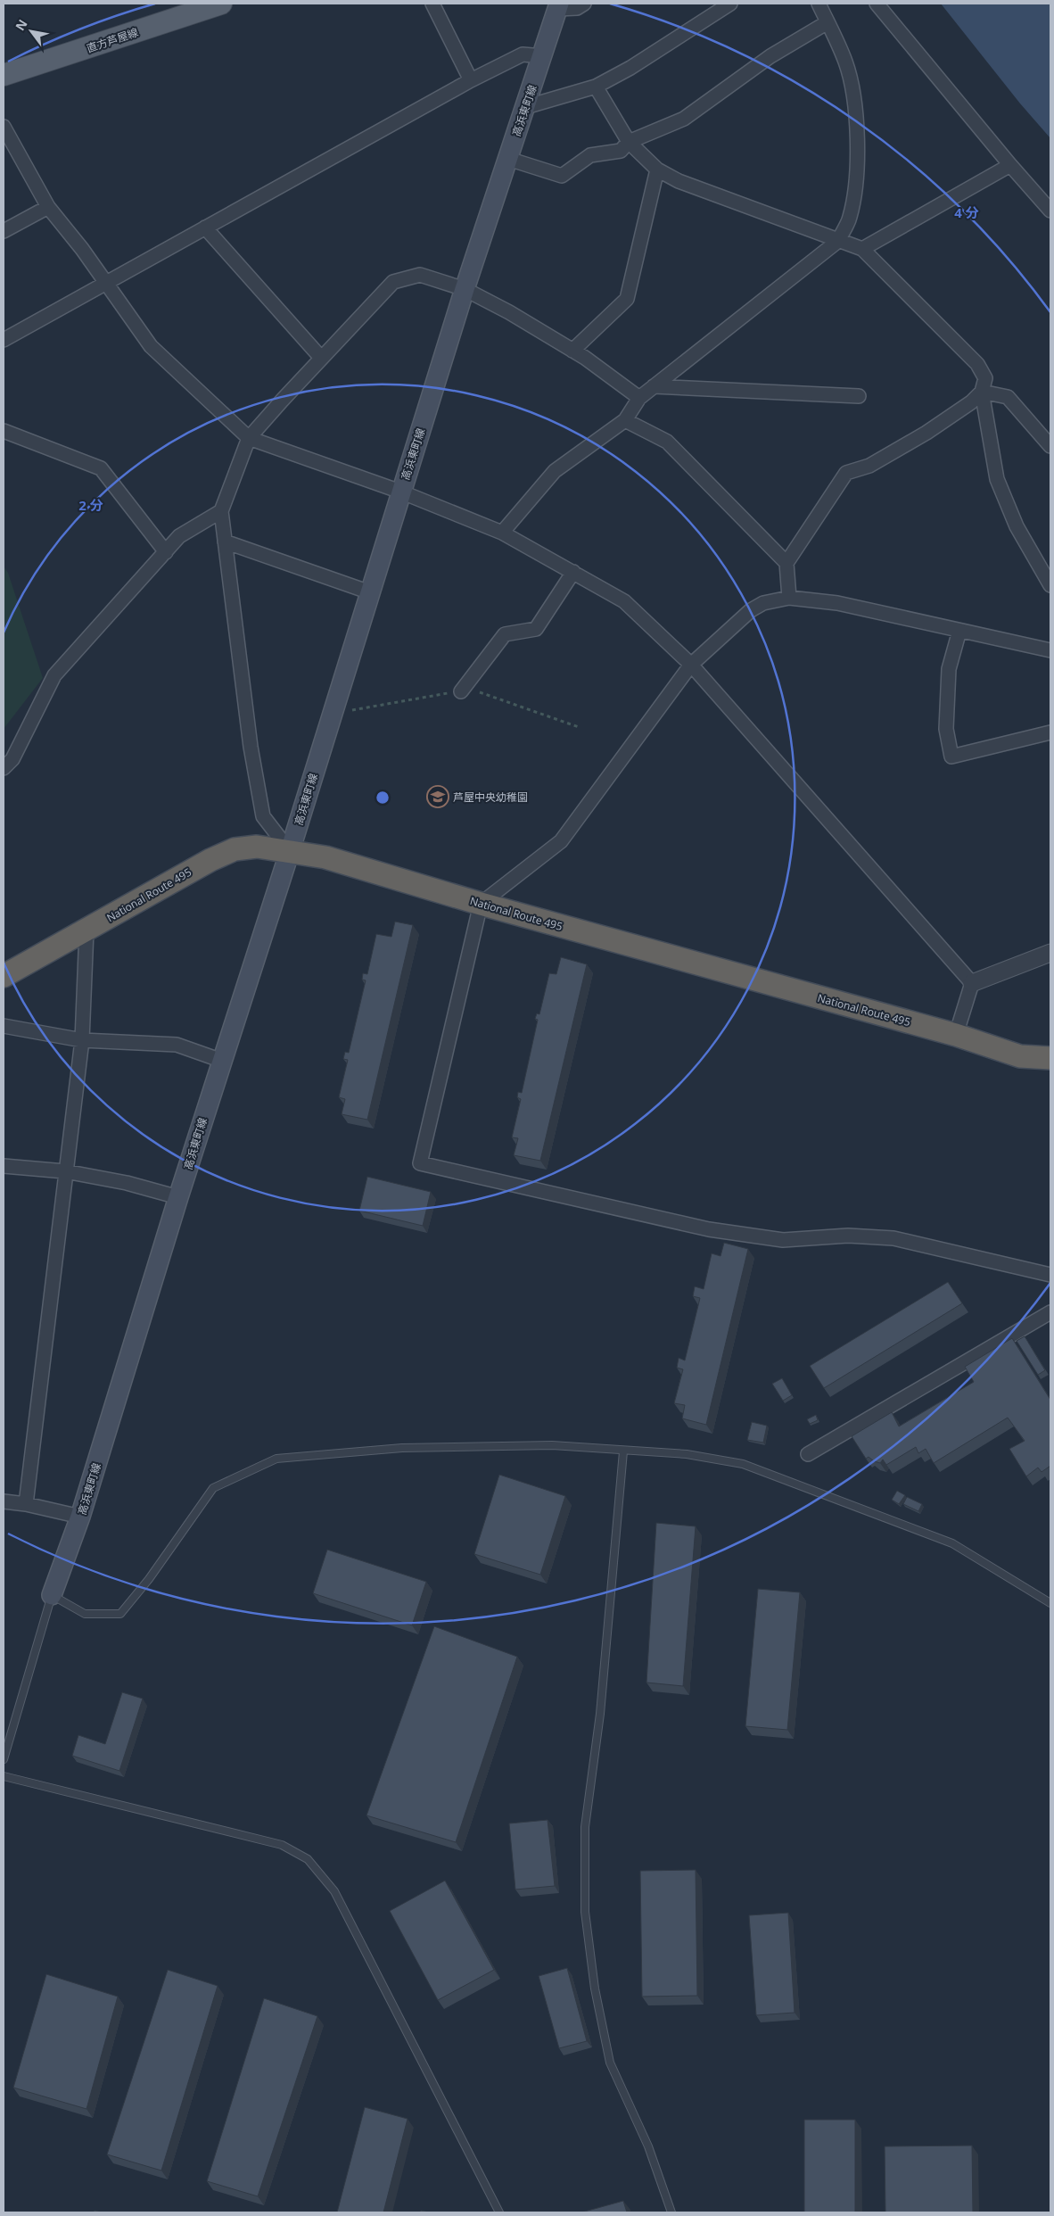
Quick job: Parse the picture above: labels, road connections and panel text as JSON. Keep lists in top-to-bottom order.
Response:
{
  "streets": {
    "highway": ["National Route 495"],
    "main road": ["直方芦屋線", "高浜東町線"]
  },
  "crossings": [
    ["高浜東町線", "National Route 495"]
  ],
  "places": {
    "school or university": ["芦屋中央幼稚園"]
  },
  "north": "top left",
  "rings": ["4 分", "2 分"]
}
